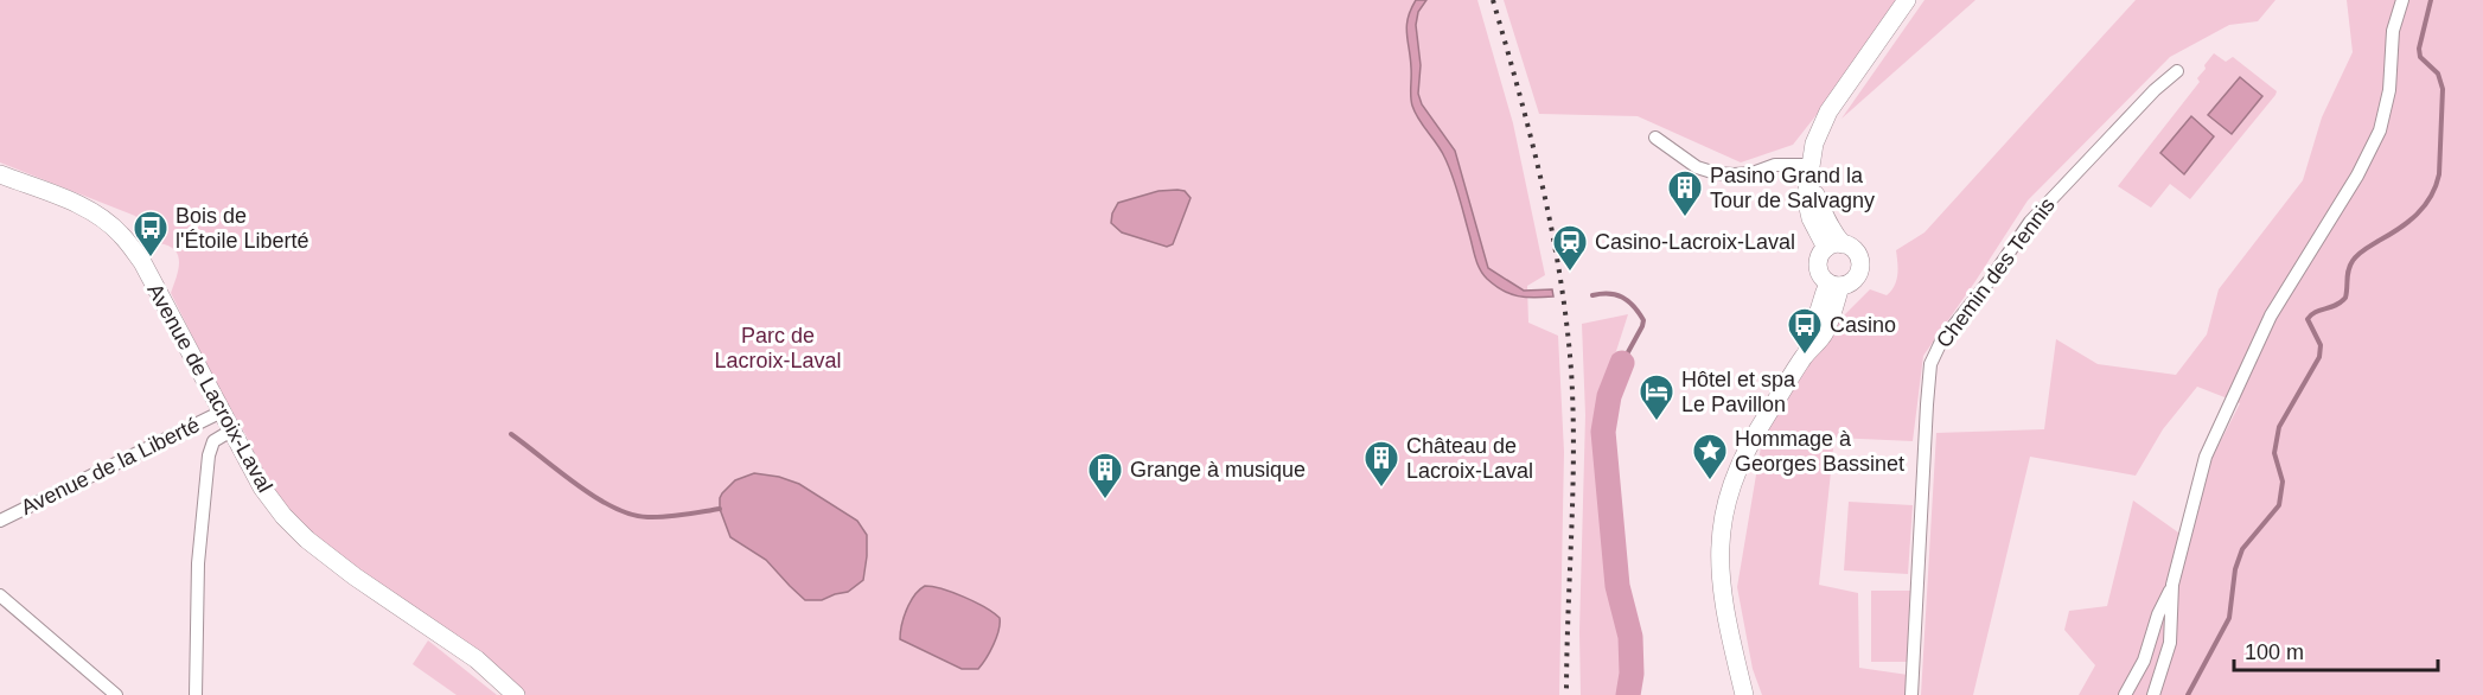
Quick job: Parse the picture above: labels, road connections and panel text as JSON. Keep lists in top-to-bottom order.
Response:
{
  "streets": {
    "street": ["Chemin des Tennis", "Avenue de Lacroix-Laval", "Avenue de la Liberté"]
  },
  "crossings": [
    ["Avenue de Lacroix-Laval", "Avenue de la Liberté"]
  ],
  "parks": ["Parc de Lacroix-Laval"],
  "places": {
    "building": ["Pasino Grand la Tour de Salvagny", "Château de Lacroix-Laval", "Grange à musique"],
    "bus stop": ["Bois de l'Étoile Liberté", "Casino"],
    "station": ["Casino-Lacroix-Laval"],
    "hotel": ["Hôtel et spa Le Pavillon"],
    "place": ["Hommage à Georges Bassinet"]
  },
  "scale_bar": "100 m"
}
